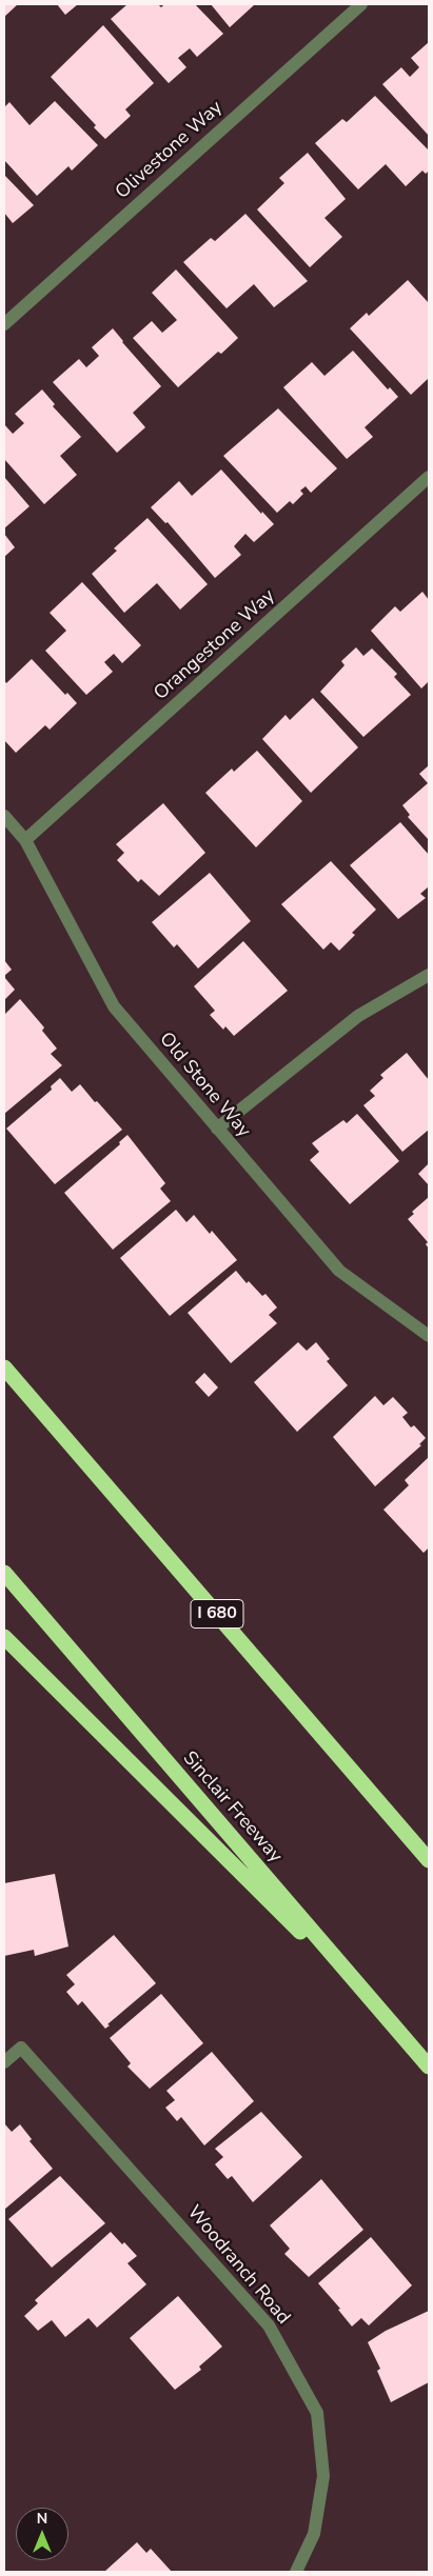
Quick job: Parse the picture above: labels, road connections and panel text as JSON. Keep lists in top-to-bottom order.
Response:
{
  "streets": {
    "highway": ["I 680", "Sinclair Freeway"],
    "street": [
      "Olivestone Way",
      "Orangestone Way",
      "Old Stone Way",
      "Woodranch Road"
    ]
  },
  "crossings": [
    ["Orangestone Way", "Old Stone Way"]
  ],
  "north": "top"
}
